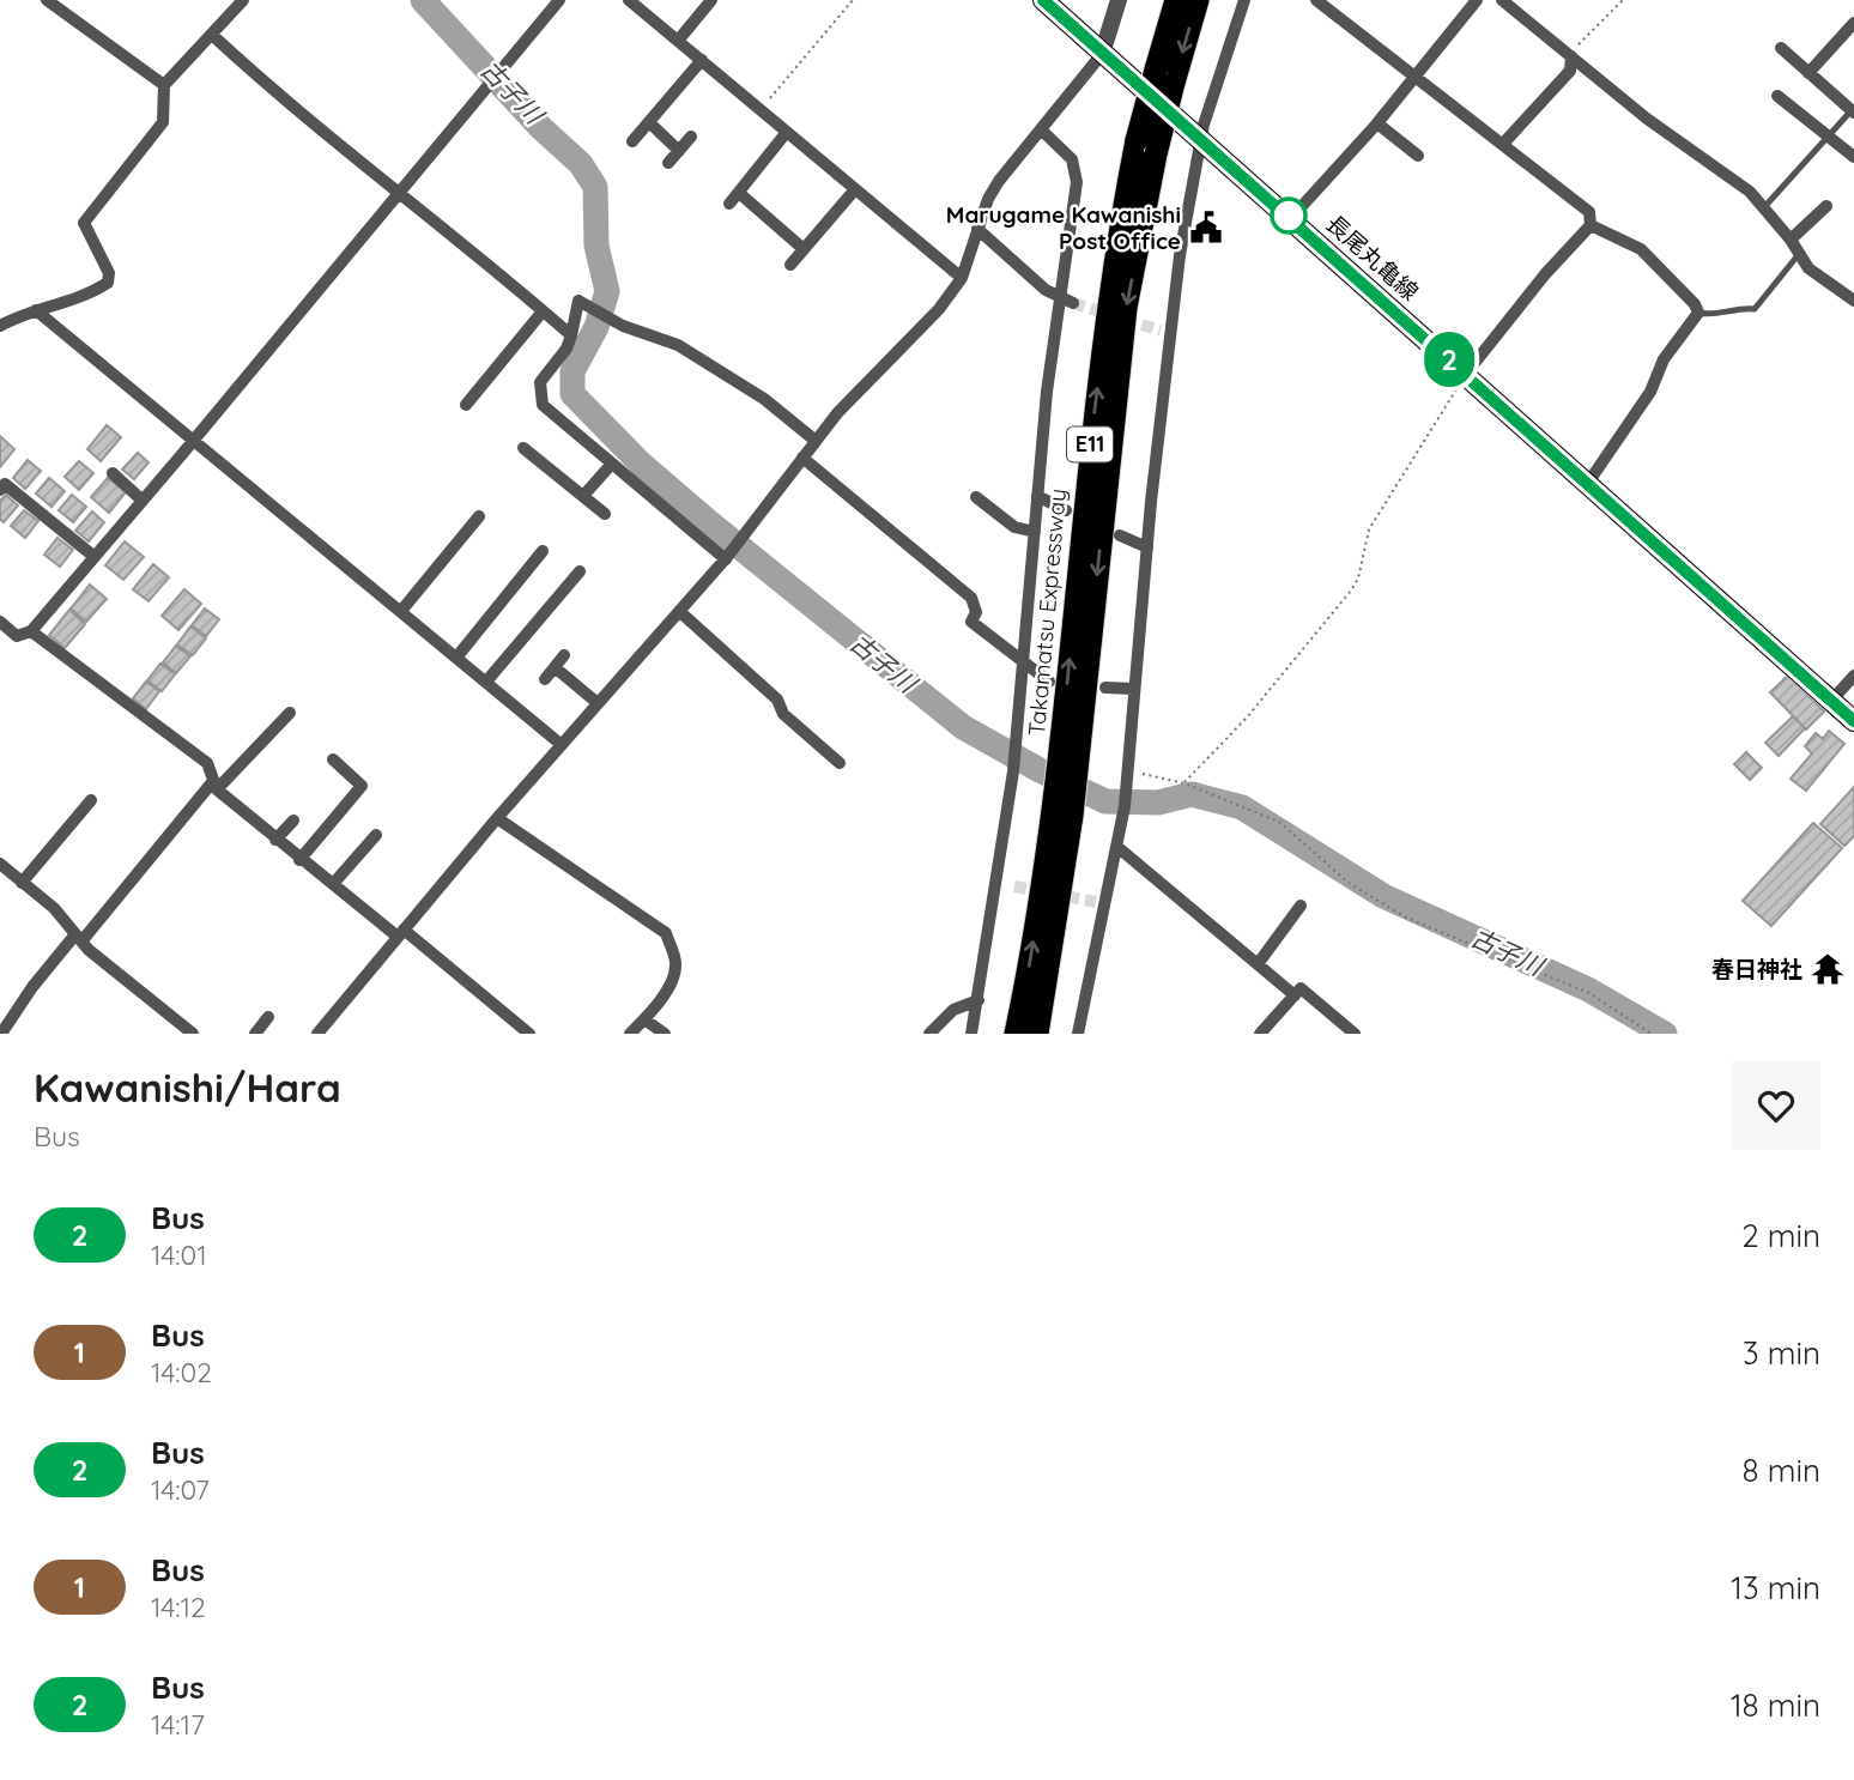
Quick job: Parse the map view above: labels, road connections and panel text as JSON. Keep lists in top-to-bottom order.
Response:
{
  "streets": {
    "highway": ["E11", "Takamatsu Expressway"],
    "main road": ["長尾丸亀線"]
  },
  "water": ["古子川"],
  "places": {
    "public building": ["Marugame Kawanishi Post Office"],
    "temple": ["春日神社"]
  },
  "lines": ["bus line 2"],
  "page": {
    "on_map": "2",
    "heading": ["Kawanishi/Hara", "Bus"],
    "list": [
      {
        "mark": "2",
        "name": "Bus",
        "note": "14:01",
        "value": "2 min"
      },
      {
        "mark": "1",
        "name": "Bus",
        "note": "14:02",
        "value": "3 min"
      },
      {
        "mark": "2",
        "name": "Bus",
        "note": "14:07",
        "value": "8 min"
      },
      {
        "mark": "1",
        "name": "Bus",
        "note": "14:12",
        "value": "13 min"
      },
      {
        "mark": "2",
        "name": "Bus",
        "note": "14:17",
        "value": "18 min"
      }
    ]
  }
}
